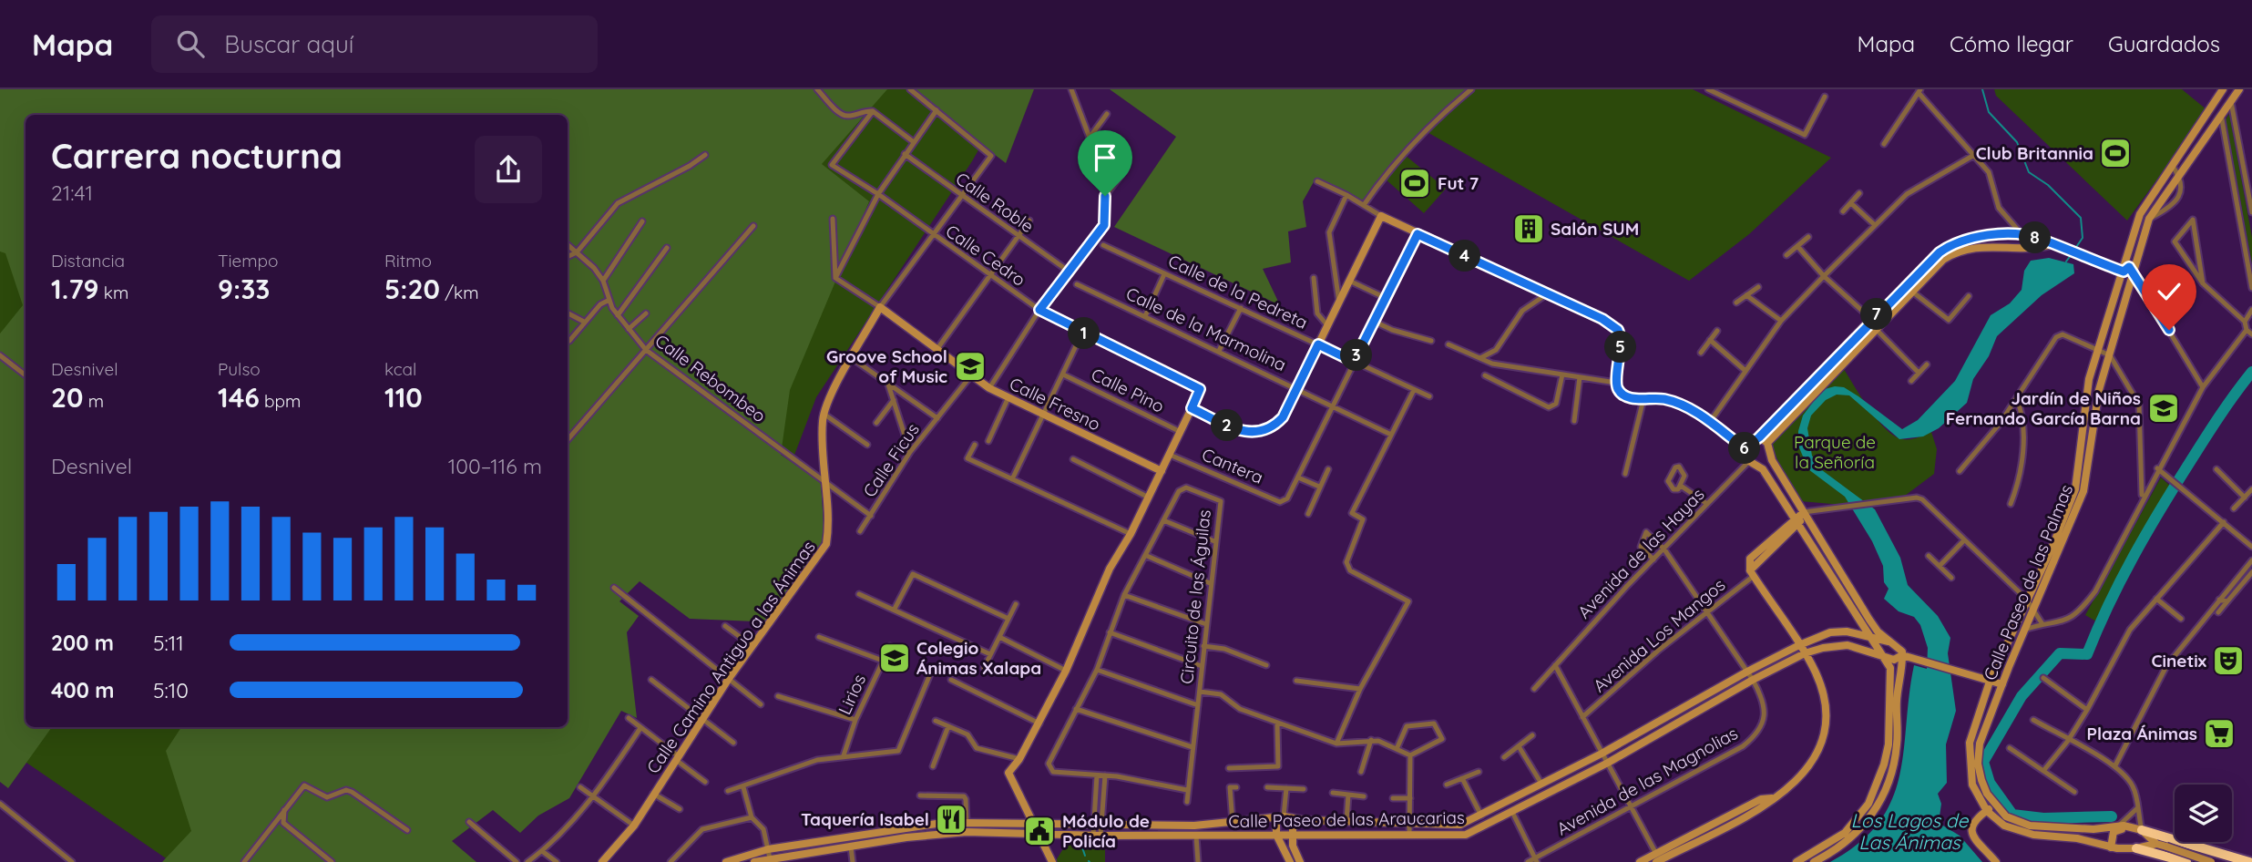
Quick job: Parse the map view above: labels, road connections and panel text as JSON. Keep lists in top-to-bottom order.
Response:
{
  "streets": {
    "street": [
      "Calle Roble",
      "Calle Cedro",
      "Calle de la Pedreta",
      "Calle de la Marmolina",
      "Calle Rebombeo",
      "Calle Pino",
      "Calle Fresno",
      "Calle Ficus",
      "Cantera",
      "Avenida de las Hayas",
      "Calle Paseo de las Palmas",
      "Circuito de las Águilas",
      "Avenida Los Mangos",
      "Calle Camino Antiguo a las Ánimas",
      "Lirios",
      "Avenida de las Magnolias",
      "Calle Paseo de las Araucarias"
    ]
  },
  "crossings": [
    ["Calle Roble", "Calle Camino Antiguo a las Ánimas"],
    ["Calle Cedro", "Calle Camino Antiguo a las Ánimas"],
    ["Calle Rebombeo", "Calle Ficus"],
    ["Calle Rebombeo", "Calle Camino Antiguo a las Ánimas"],
    ["Calle Fresno", "Calle Ficus"],
    ["Calle Fresno", "Calle Camino Antiguo a las Ánimas"],
    ["Avenida de las Hayas", "Avenida de las Magnolias"],
    ["Calle Paseo de las Palmas", "Calle Paseo de las Araucarias"],
    ["Avenida Los Mangos", "Avenida de las Magnolias"],
    ["Avenida de las Magnolias", "Calle Paseo de las Araucarias"]
  ],
  "water": ["Los Lagos de Las Ánimas"],
  "parks": ["Parque de la Señoría"],
  "places": {
    "sports": ["Club Britannia", "Fut 7"],
    "building": ["Salón SUM"],
    "school or university": ["Groove School of Music", "Jardín de Niños Fernando García Barna", "Colegio Ánimas Xalapa"],
    "theatre": ["Cinetix"],
    "supermarket": ["Plaza Ánimas"],
    "restaurant": ["Taquería Isabel"],
    "public building": ["Módulo de Policía"]
  },
  "page": {
    "header": "Mapa",
    "search": "Buscar aquí",
    "nav": ["Mapa", "Cómo llegar", "Guardados"],
    "heading": ["Carrera nocturna", "21:41"],
    "pins": [
      "8",
      "4",
      "7",
      "1",
      "5",
      "3",
      "2",
      "6"
    ],
    "stats": [
      ["Distancia", "1.79 km"],
      ["Tiempo", "9:33"],
      ["Ritmo", "5:20 /km"],
      ["Desnivel", "20 m"],
      ["Pulso", "146 bpm"],
      ["kcal", "110"]
    ],
    "chart": ["Desnivel", "100–116 m"],
    "list": [
      {
        "name": "200 m",
        "note": "5:11"
      },
      {
        "name": "400 m",
        "note": "5:10"
      }
    ]
  }
}
